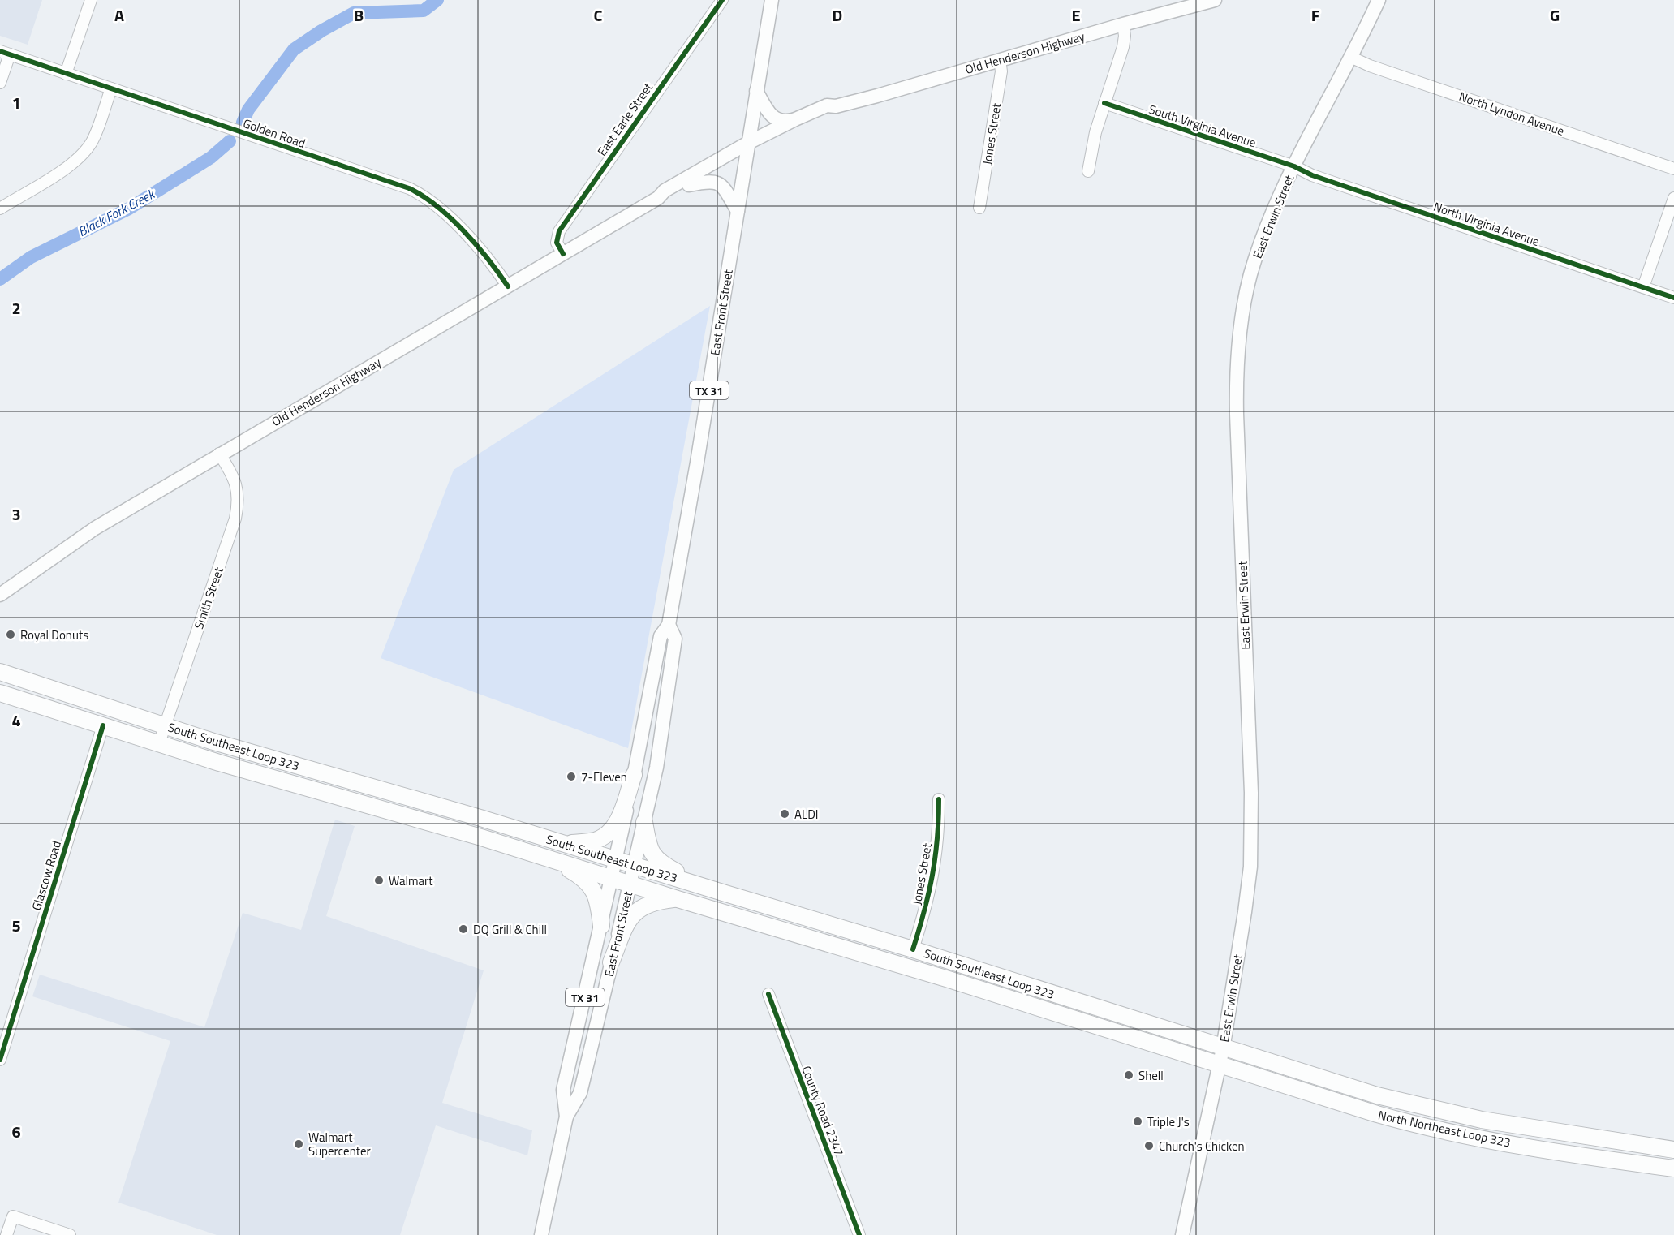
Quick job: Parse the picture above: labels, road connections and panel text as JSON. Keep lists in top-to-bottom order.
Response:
{
  "streets": {
    "highway": ["South Southeast Loop 323", "North Northeast Loop 323"],
    "main road": [
      "Old Henderson Highway",
      "East Erwin Street",
      "East Front Street",
      "TX 31"
    ],
    "street": [
      "North Lyndon Avenue",
      "East Earle Street",
      "South Virginia Avenue",
      "Golden Road",
      "Jones Street",
      "North Virginia Avenue",
      "Smith Street",
      "Glascow Road",
      "County Road 2347"
    ]
  },
  "crossings": [
    ["Old Henderson Highway", "East Earle Street"],
    ["Old Henderson Highway", "Golden Road"],
    ["Old Henderson Highway", "Jones Street"],
    ["Old Henderson Highway", "East Front Street"],
    ["Old Henderson Highway", "Smith Street"],
    ["North Lyndon Avenue", "East Erwin Street"],
    ["South Virginia Avenue", "East Erwin Street"],
    ["South Virginia Avenue", "North Virginia Avenue"],
    ["Jones Street", "South Southeast Loop 323"],
    ["East Erwin Street", "North Virginia Avenue"],
    ["East Erwin Street", "South Southeast Loop 323"],
    ["East Erwin Street", "North Northeast Loop 323"],
    ["East Front Street", "TX 31"],
    ["East Front Street", "South Southeast Loop 323"],
    ["Smith Street", "South Southeast Loop 323"],
    ["South Southeast Loop 323", "Glascow Road"],
    ["South Southeast Loop 323", "North Northeast Loop 323"]
  ],
  "water": ["Black Fork Creek"],
  "places": [
    "Royal Donuts",
    "7-Eleven",
    "ALDI",
    "Walmart",
    "DQ Grill & Chill",
    "Shell",
    "Triple J's",
    "Walmart Supercenter",
    "Church's Chicken"
  ],
  "grid": {
    "columns": [
      "A",
      "B",
      "C",
      "D",
      "E",
      "F",
      "G"
    ],
    "rows": [
      "1",
      "2",
      "3",
      "4",
      "5",
      "6"
    ]
  }
}
